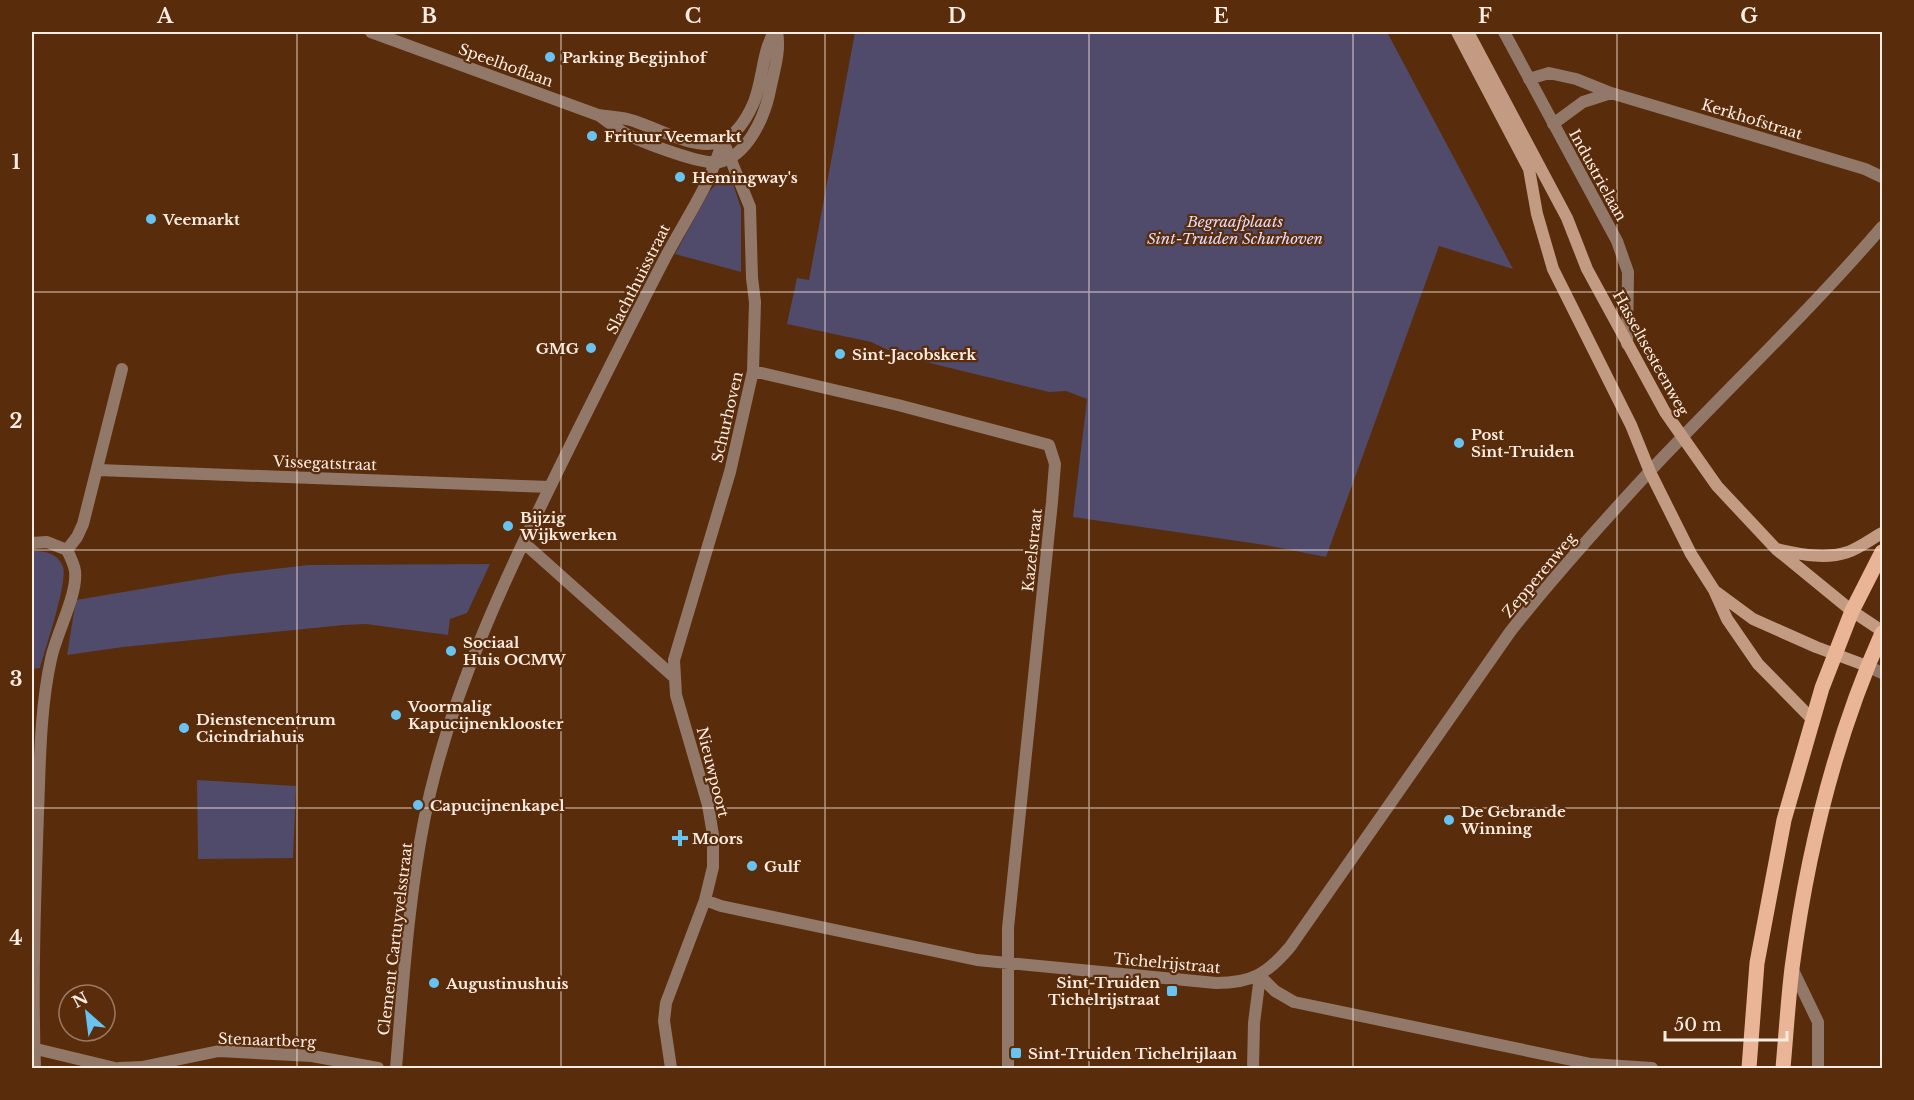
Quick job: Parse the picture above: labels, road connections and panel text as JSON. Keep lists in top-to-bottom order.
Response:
{
  "streets": {
    "main road": ["Hasseltsesteenweg"],
    "street": [
      "Speelhoflaan",
      "Kerkhofstraat",
      "Industrielaan",
      "Slachthuisstraat",
      "Schurhoven",
      "Vissegatstraat",
      "Kazelstraat",
      "Zepperenweg",
      "Nieuwpoort",
      "Clement Cartuyvelsstraat",
      "Tichelrijstraat",
      "Stenaartberg"
    ]
  },
  "crossings": [
    ["Speelhoflaan", "Slachthuisstraat"],
    ["Speelhoflaan", "Schurhoven"],
    ["Kerkhofstraat", "Industrielaan"],
    ["Industrielaan", "Hasseltsesteenweg"],
    ["Slachthuisstraat", "Schurhoven"],
    ["Slachthuisstraat", "Vissegatstraat"],
    ["Slachthuisstraat", "Clement Cartuyvelsstraat"],
    ["Hasseltsesteenweg", "Zepperenweg"],
    ["Schurhoven", "Kazelstraat"],
    ["Schurhoven", "Nieuwpoort"],
    ["Kazelstraat", "Tichelrijstraat"],
    ["Zepperenweg", "Tichelrijstraat"],
    ["Nieuwpoort", "Tichelrijstraat"]
  ],
  "parks": ["Begraafplaats Sint-Truiden Schurhoven"],
  "places": {
    "other": [
      "Parking Begijnhof",
      "Frituur Veemarkt",
      "Hemingway's",
      "Veemarkt",
      "GMG",
      "Sint-Jacobskerk",
      "Post Sint-Truiden",
      "Bijzig Wijkwerken",
      "Sociaal Huis OCMW",
      "Voormalig Kapucijnenklooster",
      "Dienstencentrum Cicindriahuis",
      "Capucijnenkapel",
      "De Gebrande Winning",
      "Gulf",
      "Augustinushuis"
    ],
    "health": ["Moors"],
    "transit": ["Sint-Truiden Tichelrijstraat", "Sint-Truiden Tichelrijlaan"]
  },
  "scale_bar": "50 m",
  "north": "top left",
  "grid": {
    "columns": [
      "A",
      "B",
      "C",
      "D",
      "E",
      "F",
      "G"
    ],
    "rows": [
      "1",
      "2",
      "3",
      "4"
    ]
  }
}
